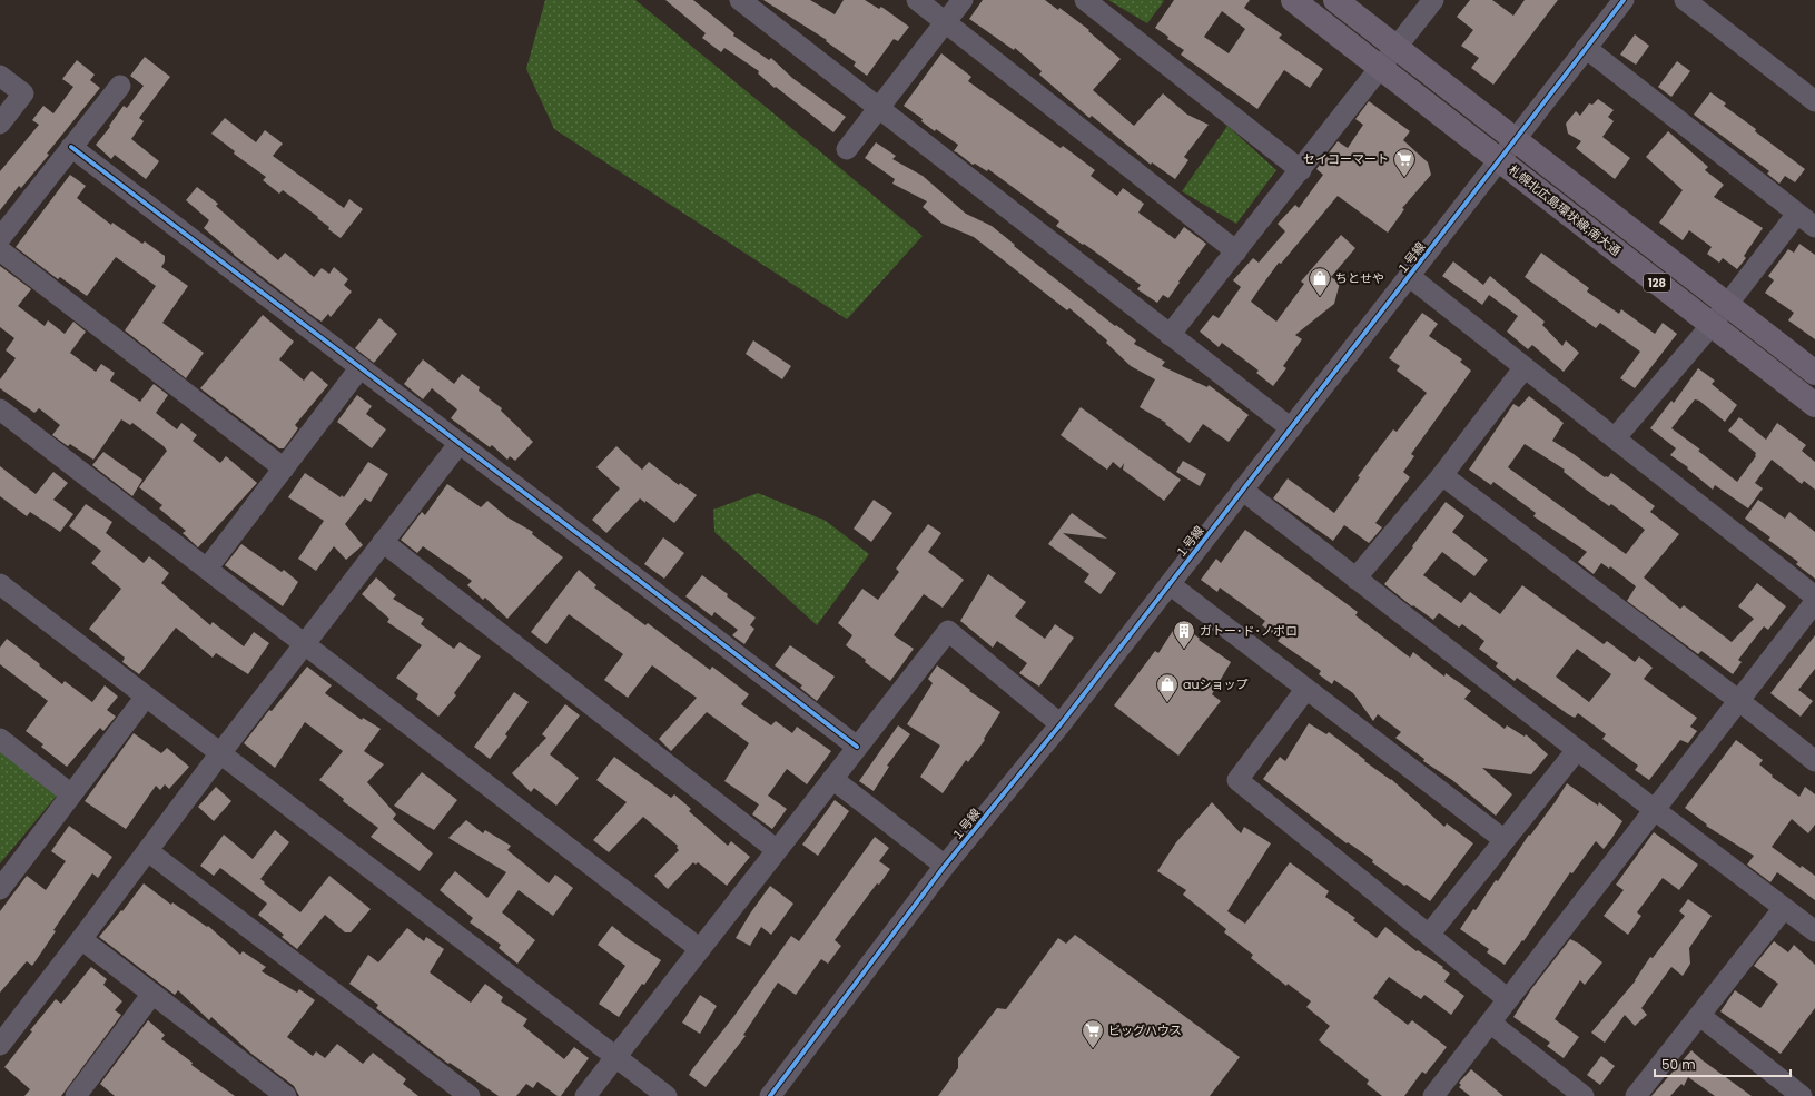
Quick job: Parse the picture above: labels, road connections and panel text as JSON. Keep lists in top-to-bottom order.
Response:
{
  "streets": {
    "main road": ["札幌北広島環状線;南大通", "128"],
    "street": ["１号線"]
  },
  "crossings": [
    ["札幌北広島環状線;南大通", "１号線"]
  ],
  "places": {
    "supermarket": ["セイコーマート", "ビッグハウス"],
    "shop": ["ちとせや", "auショップ"],
    "building": ["ガトー･ド･ノポロ"]
  },
  "scale_bar": "50 m"
}
